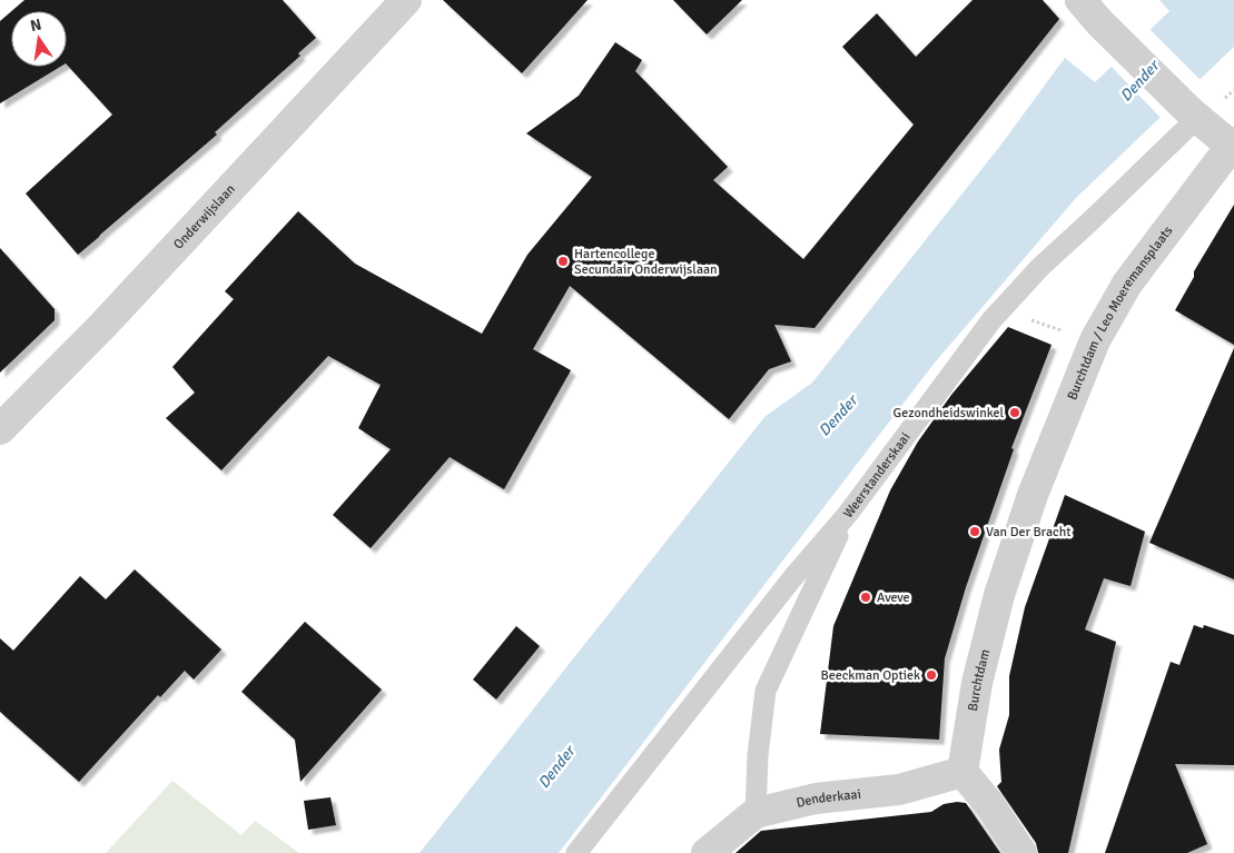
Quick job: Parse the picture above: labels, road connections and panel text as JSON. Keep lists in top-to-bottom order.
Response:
{
  "streets": {
    "street": [
      "Onderwijslaan",
      "Burchtdam / Leo Moeremansplaats",
      "Burchtdam",
      "Denderkaai"
    ],
    "lane": ["Weerstanderskaai"]
  },
  "crossings": [
    ["Burchtdam / Leo Moeremansplaats", "Burchtdam"],
    ["Burchtdam", "Denderkaai"]
  ],
  "water": ["Dender"],
  "places": [
    "Hartencollege Secundair Onderwijslaan",
    "Gezondheidswinkel",
    "Van Der Bracht",
    "Aveve",
    "Beeckman Optiek"
  ],
  "north": "top"
}
